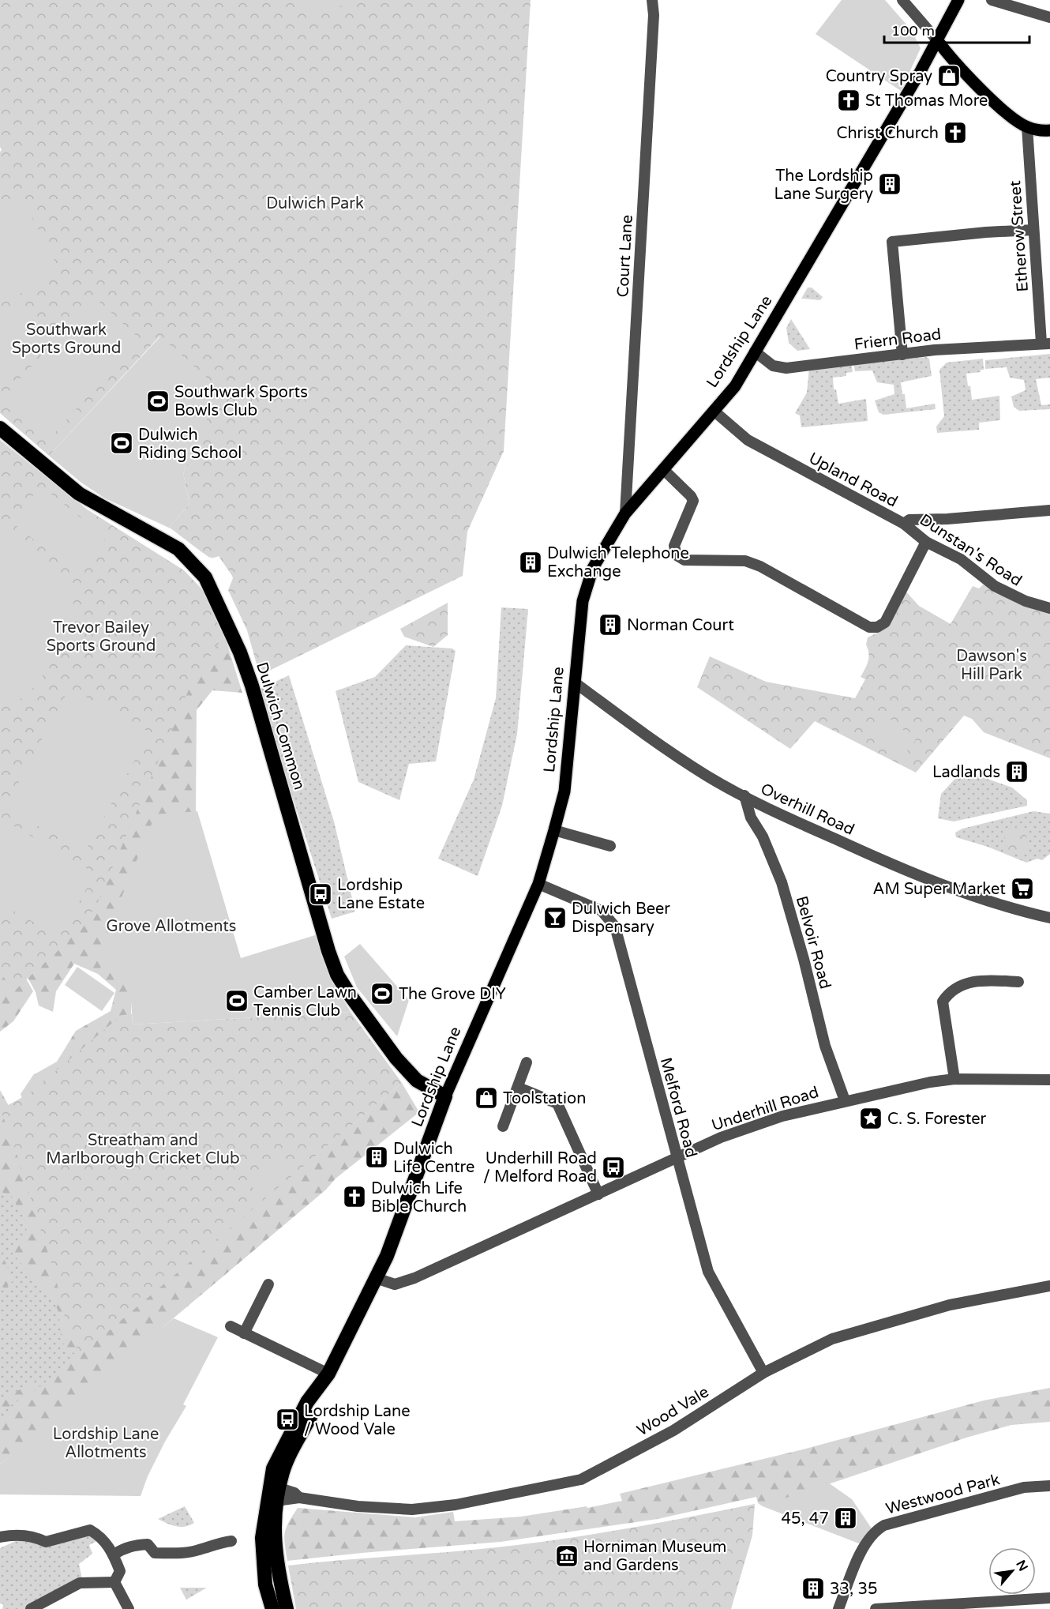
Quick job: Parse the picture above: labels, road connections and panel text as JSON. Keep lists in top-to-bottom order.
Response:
{
  "streets": {
    "highway": ["Lordship Lane", "Dulwich Common"],
    "street": [
      "Etherow Street",
      "Court Lane",
      "Friern Road",
      "Upland Road",
      "Dunstan's Road",
      "Overhill Road",
      "Belvoir Road",
      "Melford Road",
      "Underhill Road",
      "Wood Vale",
      "Westwood Park"
    ]
  },
  "crossings": [
    ["Etherow Street", "Friern Road"],
    ["Court Lane", "Lordship Lane"],
    ["Friern Road", "Lordship Lane"],
    ["Lordship Lane", "Upland Road"],
    ["Lordship Lane", "Dulwich Common"],
    ["Lordship Lane", "Overhill Road"],
    ["Lordship Lane", "Melford Road"],
    ["Lordship Lane", "Underhill Road"],
    ["Lordship Lane", "Wood Vale"],
    ["Upland Road", "Dunstan's Road"],
    ["Overhill Road", "Belvoir Road"],
    ["Belvoir Road", "Underhill Road"],
    ["Melford Road", "Underhill Road"],
    ["Melford Road", "Wood Vale"]
  ],
  "parks": [
    "Dulwich Park",
    "Southwark Sports Ground",
    "Trevor Bailey Sports Ground",
    "Dawson's Hill Park",
    "Grove Allotments",
    "Streatham and Marlborough Cricket Club",
    "Lordship Lane Allotments"
  ],
  "places": {
    "shop": ["Country Spray", "Toolstation"],
    "church": ["St Thomas More", "Christ Church", "Dulwich Life Bible Church"],
    "building": [
      "The Lordship Lane Surgery",
      "Dulwich Telephone Exchange",
      "Norman Court",
      "Ladlands",
      "Dulwich Life Centre",
      "45, 47",
      "33, 35"
    ],
    "sports": [
      "Southwark Sports Bowls Club",
      "Dulwich Riding School",
      "The Grove DIY",
      "Camber Lawn Tennis Club"
    ],
    "supermarket": ["AM Super Market"],
    "bus stop": ["Lordship Lane Estate", "Underhill Road / Melford Road", "Lordship Lane / Wood Vale"],
    "bar": ["Dulwich Beer Dispensary"],
    "place": ["C. S. Forester"],
    "museum": ["Horniman Museum and Gardens"]
  },
  "scale_bar": "100 m",
  "north": "top right"
}
